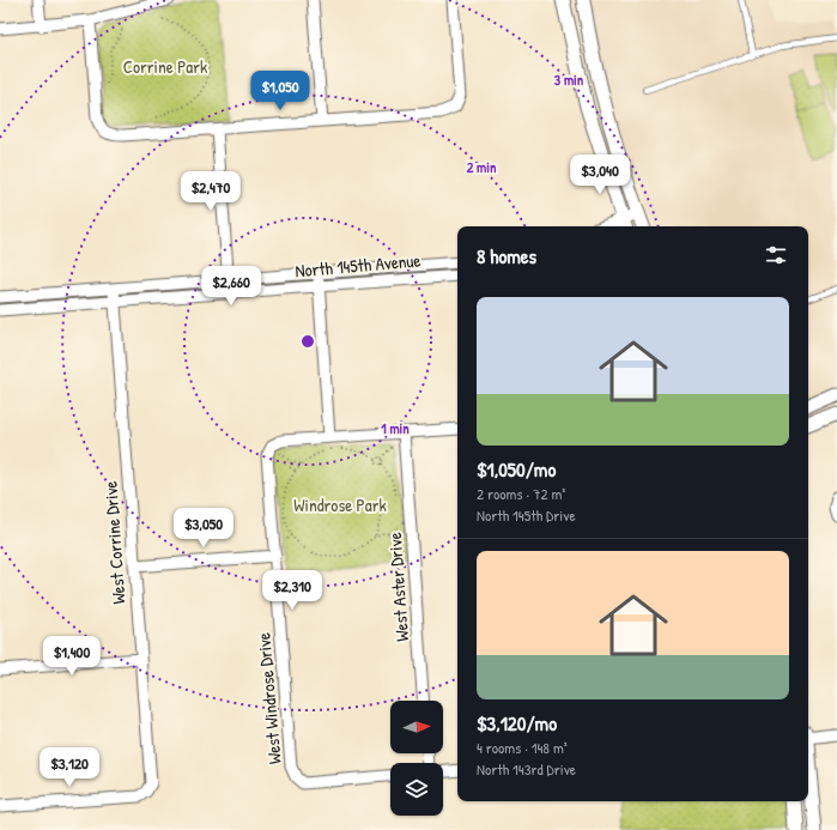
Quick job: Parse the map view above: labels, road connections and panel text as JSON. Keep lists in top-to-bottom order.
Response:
{
  "streets": {
    "street": [
      "North 145th Avenue",
      "West Corrine Drive",
      "West Aster Drive",
      "West Windrose Drive"
    ]
  },
  "crossings": [
    ["North 145th Avenue", "West Corrine Drive"]
  ],
  "parks": ["Corrine Park", "Windrose Park"],
  "north": "right",
  "page": {
    "price": [
      "$1,050",
      "$3,040",
      "$2,470",
      "$2,660",
      "$3,050",
      "$2,310",
      "$1,400",
      "$3,120"
    ],
    "heading": "8 homes",
    "list": [
      {
        "name": "$1,050/mo",
        "note": "2 rooms · 72 m² · North 145th Drive"
      },
      {
        "name": "$3,120/mo",
        "note": "4 rooms · 148 m² · North 143rd Drive"
      }
    ]
  },
  "rings": ["3 min", "2 min", "1 min"]
}
